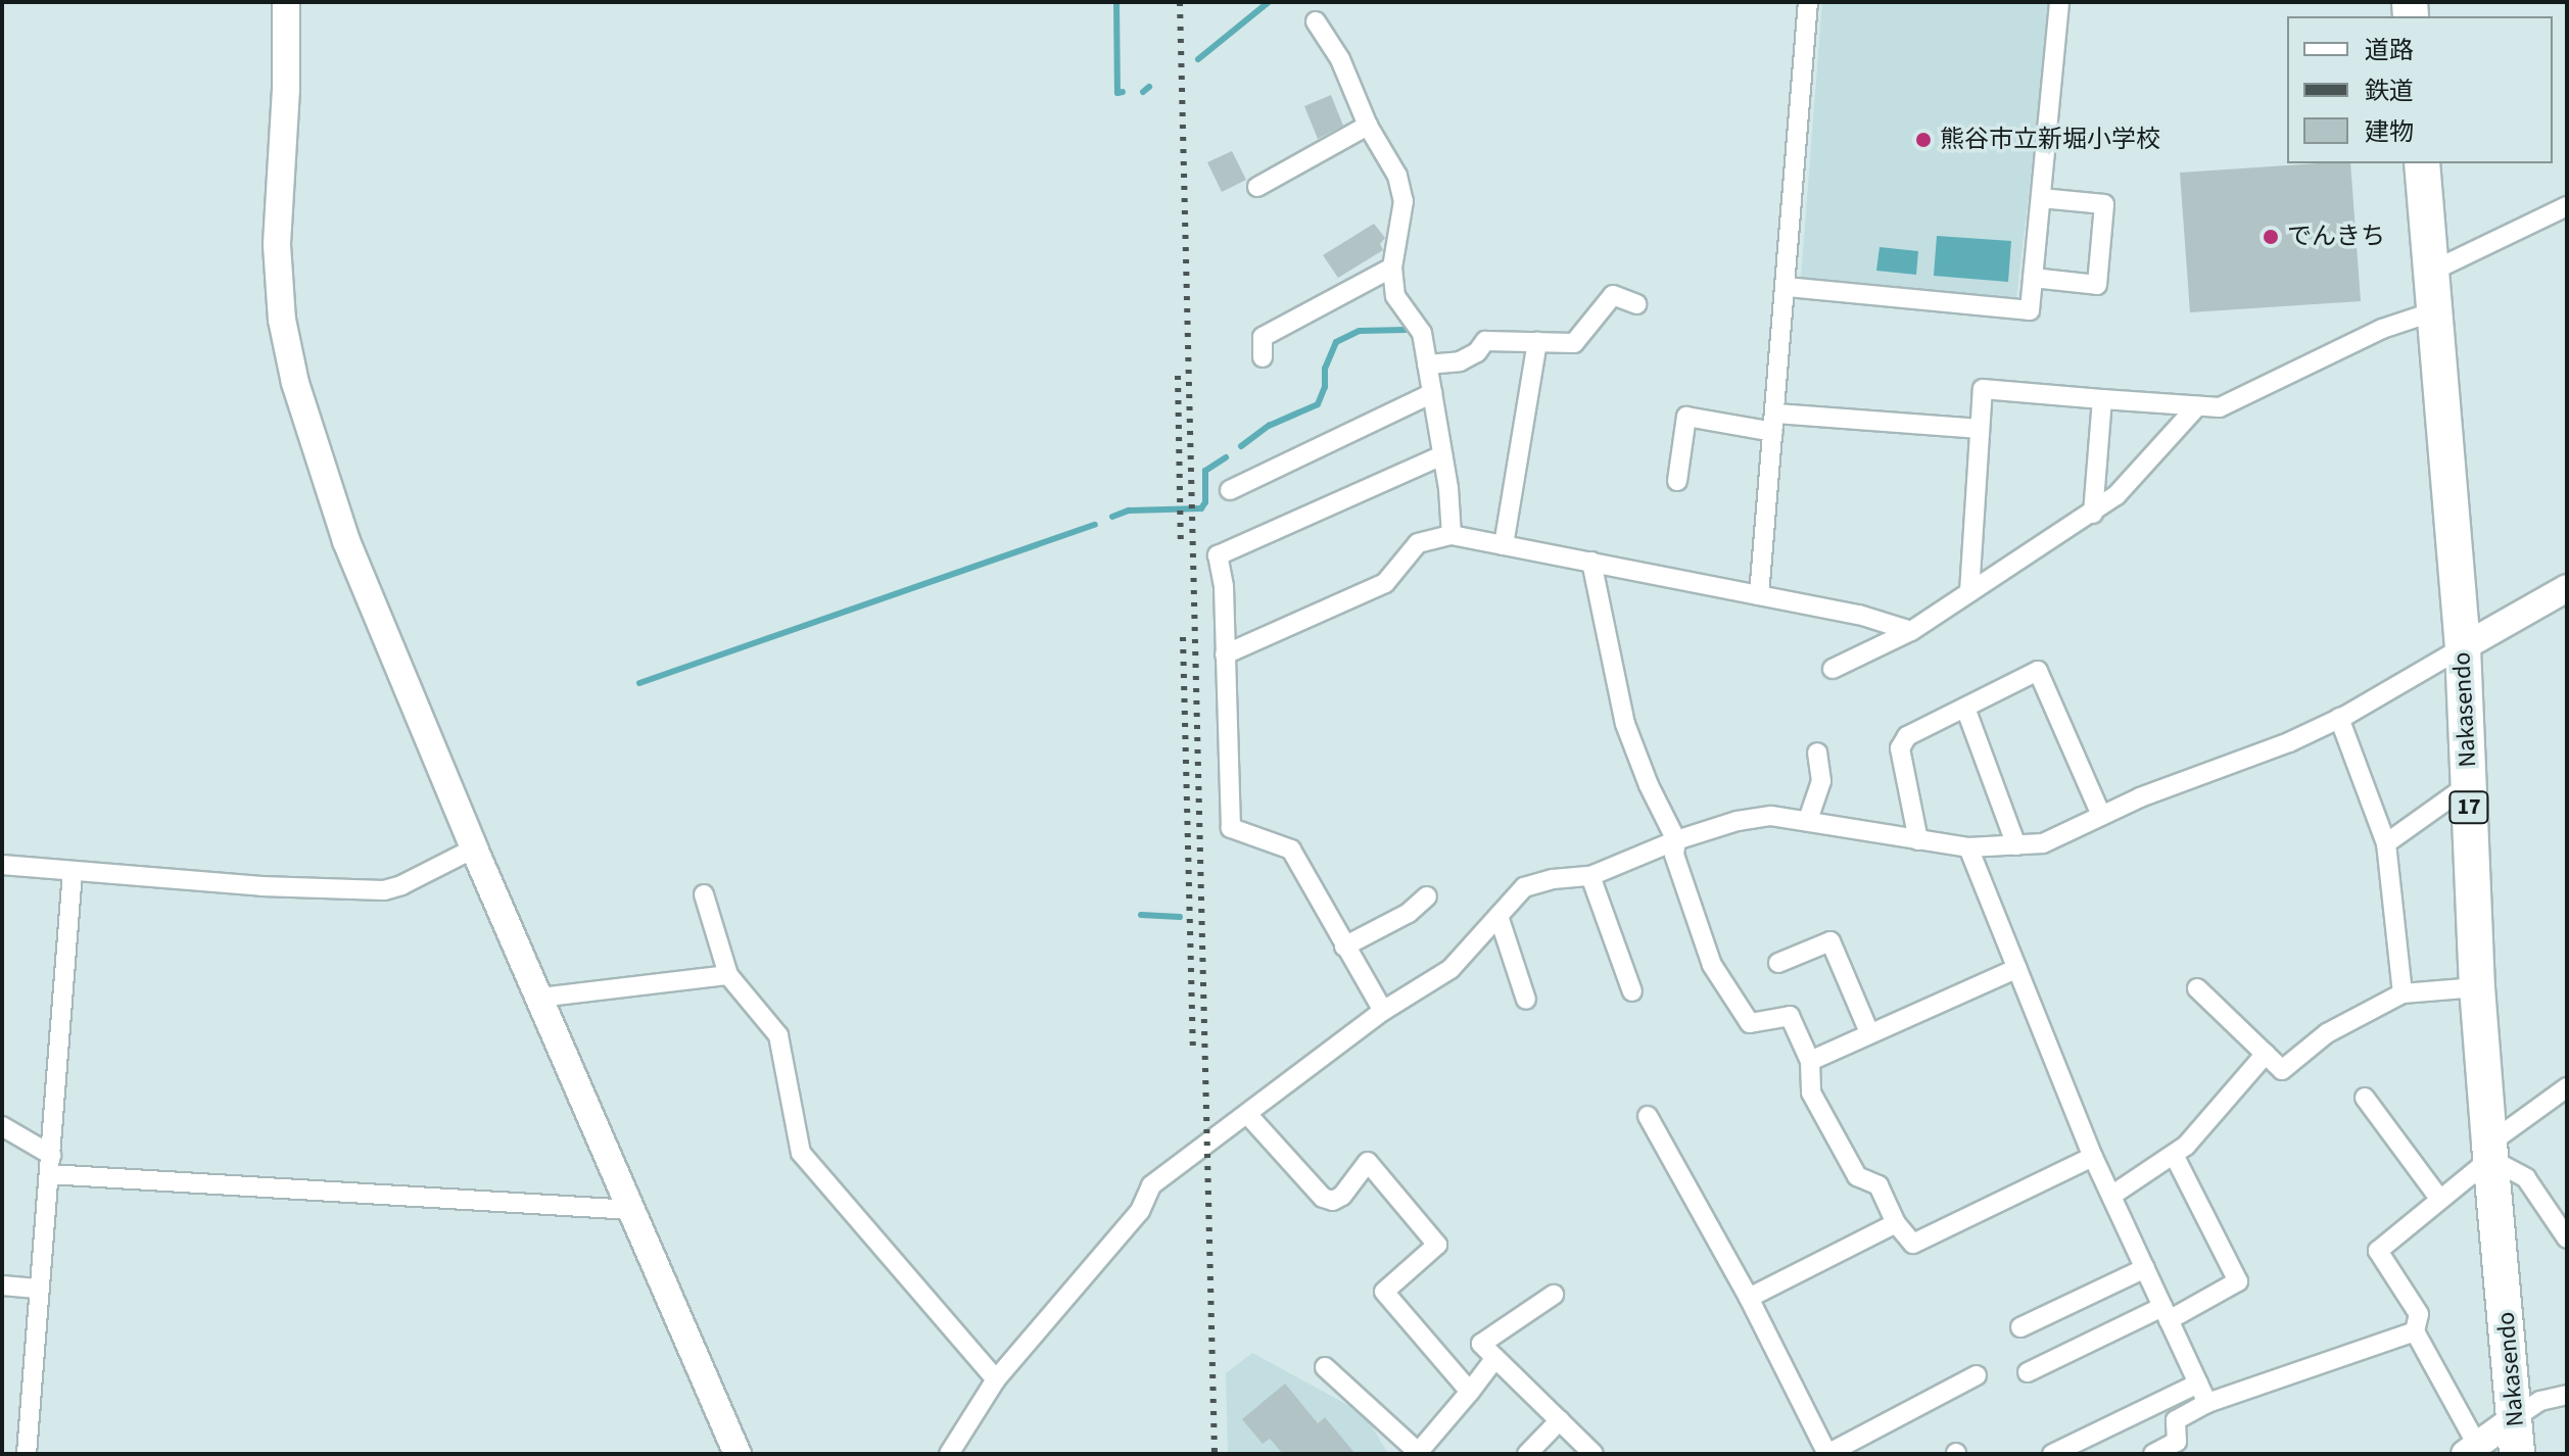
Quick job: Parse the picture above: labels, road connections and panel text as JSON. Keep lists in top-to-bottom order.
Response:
{
  "streets": {
    "highway": ["Nakasendo", "17"]
  },
  "places": ["熊谷市立新堀小学校", "でんきち"],
  "legend": ["道路", "鉄道", "建物"]
}
